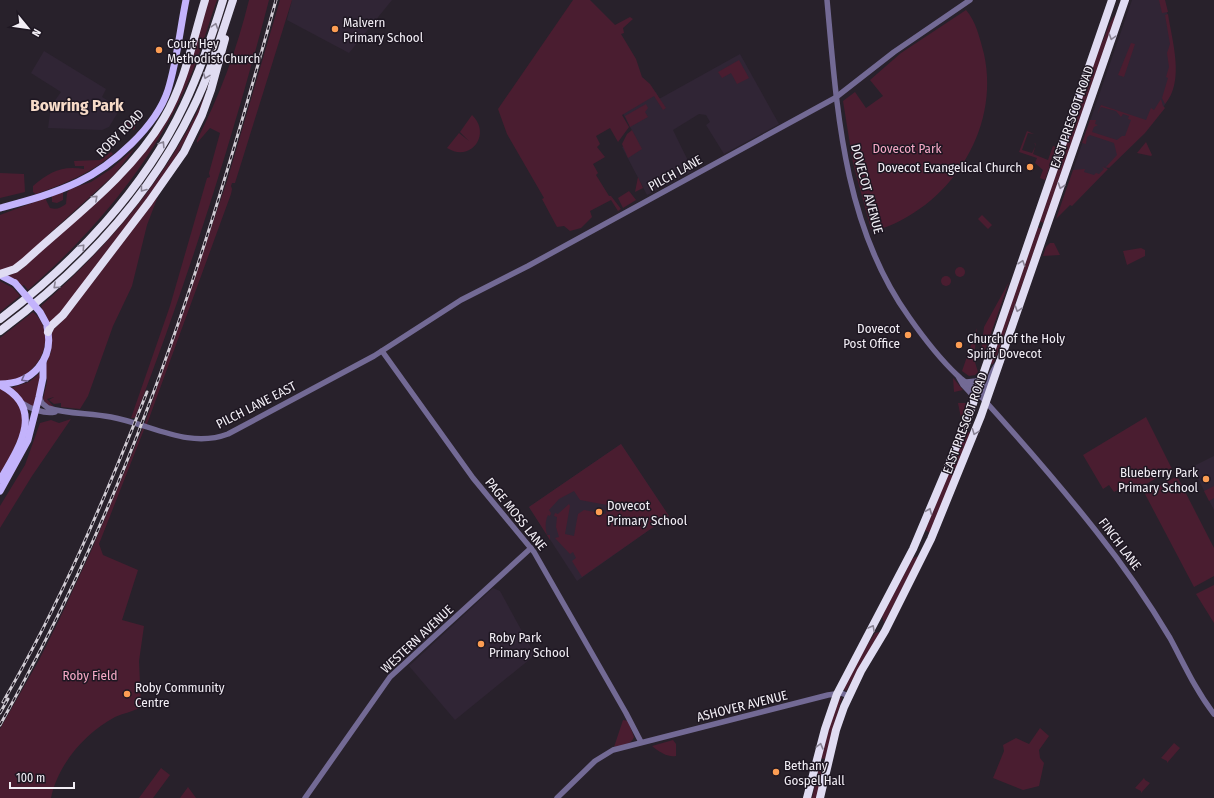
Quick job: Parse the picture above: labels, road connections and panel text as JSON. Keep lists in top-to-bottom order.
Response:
{
  "streets": {
    "highway": ["EAST PRESCOT ROAD"],
    "main road": ["ROBY ROAD"],
    "street": [
      "PILCH LANE",
      "DOVECOT AVENUE",
      "PILCH LANE EAST",
      "PAGE MOSS LANE",
      "FINCH LANE",
      "WESTERN AVENUE",
      "ASHOVER AVENUE"
    ]
  },
  "crossings": [
    ["EAST PRESCOT ROAD", "DOVECOT AVENUE"],
    ["EAST PRESCOT ROAD", "FINCH LANE"],
    ["EAST PRESCOT ROAD", "ASHOVER AVENUE"],
    ["PILCH LANE", "DOVECOT AVENUE"],
    ["PILCH LANE", "PILCH LANE EAST"],
    ["PILCH LANE", "PAGE MOSS LANE"],
    ["DOVECOT AVENUE", "FINCH LANE"],
    ["PILCH LANE EAST", "PAGE MOSS LANE"],
    ["PAGE MOSS LANE", "WESTERN AVENUE"],
    ["PAGE MOSS LANE", "ASHOVER AVENUE"]
  ],
  "districts": ["Bowring Park"],
  "parks": ["Dovecot Park", "Roby Field"],
  "places": [
    "Malvern Primary School",
    "Court Hey Methodist Church",
    "Dovecot Evangelical Church",
    "Dovecot Post Office",
    "Church of the Holy Spirit Dovecot",
    "Blueberry Park Primary School",
    "Dovecot Primary School",
    "Roby Park Primary School",
    "Roby Community Centre",
    "Bethany Gospel Hall"
  ],
  "scale_bar": "100 m",
  "north": "bottom right"
}
